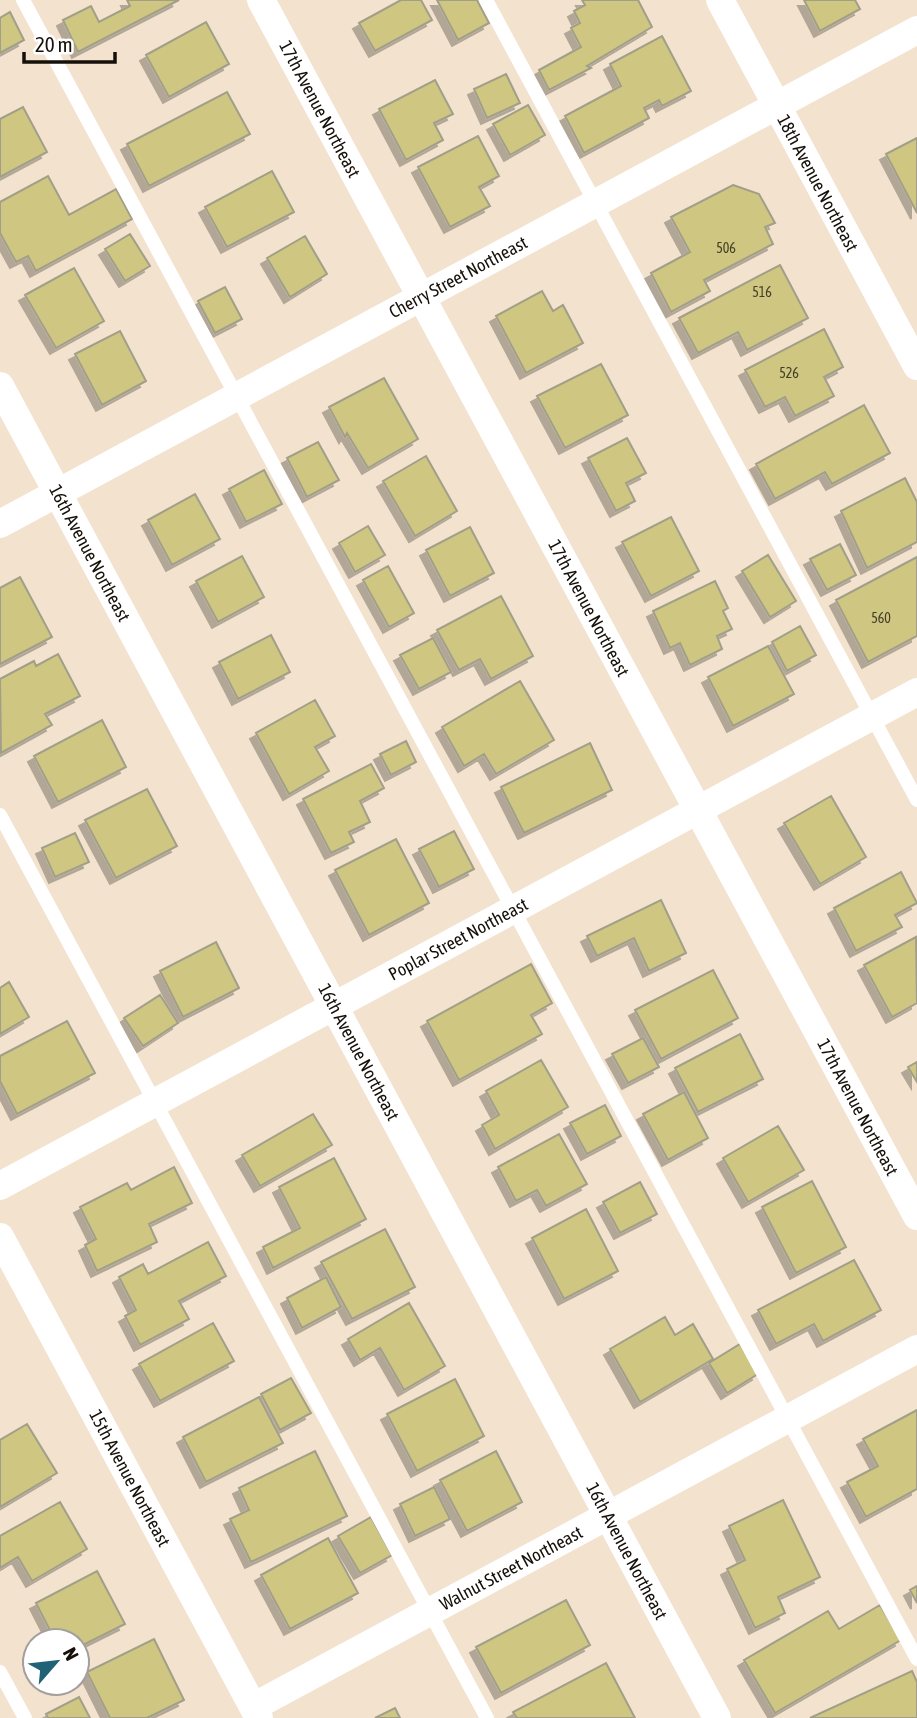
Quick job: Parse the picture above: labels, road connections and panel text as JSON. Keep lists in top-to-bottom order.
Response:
{
  "streets": {
    "street": [
      "17th Avenue Northeast",
      "18th Avenue Northeast",
      "Cherry Street Northeast",
      "16th Avenue Northeast",
      "Poplar Street Northeast",
      "15th Avenue Northeast",
      "Walnut Street Northeast"
    ]
  },
  "crossings": [
    ["17th Avenue Northeast", "Cherry Street Northeast"],
    ["17th Avenue Northeast", "Poplar Street Northeast"],
    ["18th Avenue Northeast", "Cherry Street Northeast"],
    ["Cherry Street Northeast", "16th Avenue Northeast"],
    ["16th Avenue Northeast", "Poplar Street Northeast"],
    ["16th Avenue Northeast", "Walnut Street Northeast"],
    ["15th Avenue Northeast", "Walnut Street Northeast"]
  ],
  "house_numbers": [
    "506",
    "516",
    "526",
    "560"
  ],
  "scale_bar": "20 m",
  "north": "top right"
}
